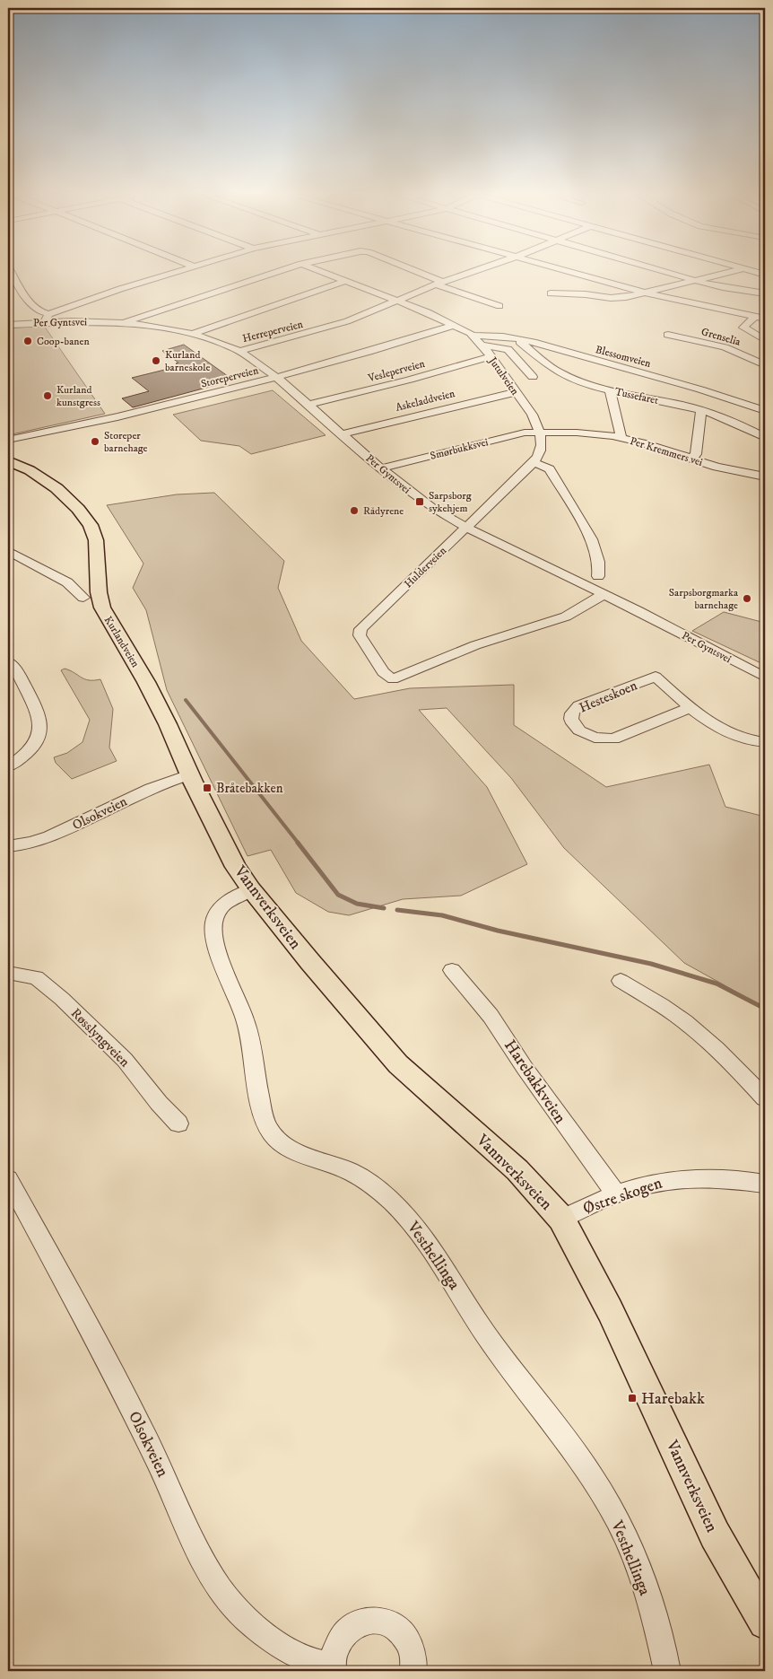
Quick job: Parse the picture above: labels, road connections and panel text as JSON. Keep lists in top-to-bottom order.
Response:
{
  "streets": {
    "main road": ["Kurlandveien", "Vannverksveien"],
    "street": [
      "Per Gyntsvei",
      "Herreperveien",
      "Grenselia",
      "Blessomveien",
      "Vesleperveien",
      "Jutulveien",
      "Storeperveien",
      "Tussefaret",
      "Askeladdveien",
      "Smørbukksvei",
      "Per Kremmers vei",
      "Hulderveien",
      "Hesteskoen",
      "Olsokveien",
      "Røsslyngveien",
      "Harebakkveien",
      "Østre skogen",
      "Vesthellinga"
    ]
  },
  "crossings": [
    ["Per Gyntsvei", "Herreperveien"],
    ["Per Gyntsvei", "Vesleperveien"],
    ["Per Gyntsvei", "Storeperveien"],
    ["Per Gyntsvei", "Askeladdveien"],
    ["Per Gyntsvei", "Smørbukksvei"],
    ["Per Gyntsvei", "Hulderveien"],
    ["Herreperveien", "Jutulveien"],
    ["Blessomveien", "Jutulveien"],
    ["Blessomveien", "Tussefaret"],
    ["Vesleperveien", "Jutulveien"],
    ["Jutulveien", "Storeperveien"],
    ["Jutulveien", "Askeladdveien"],
    ["Jutulveien", "Smørbukksvei"],
    ["Jutulveien", "Per Kremmers vei"],
    ["Jutulveien", "Hulderveien"],
    ["Smørbukksvei", "Per Kremmers vei"],
    ["Kurlandveien", "Olsokveien"],
    ["Kurlandveien", "Vannverksveien"],
    ["Olsokveien", "Vannverksveien"],
    ["Vannverksveien", "Østre skogen"],
    ["Vannverksveien", "Vesthellinga"],
    ["Harebakkveien", "Østre skogen"]
  ],
  "places": {
    "other": [
      "Coop-banen",
      "Kurland barneskole",
      "Kurland kunstgress",
      "Storeper barnehage",
      "Rådyrene",
      "Sarpsborgmarka barnehage"
    ],
    "transit": ["Sarpsborg sykehjem", "Bråtebakken", "Harebakk"]
  }
}
